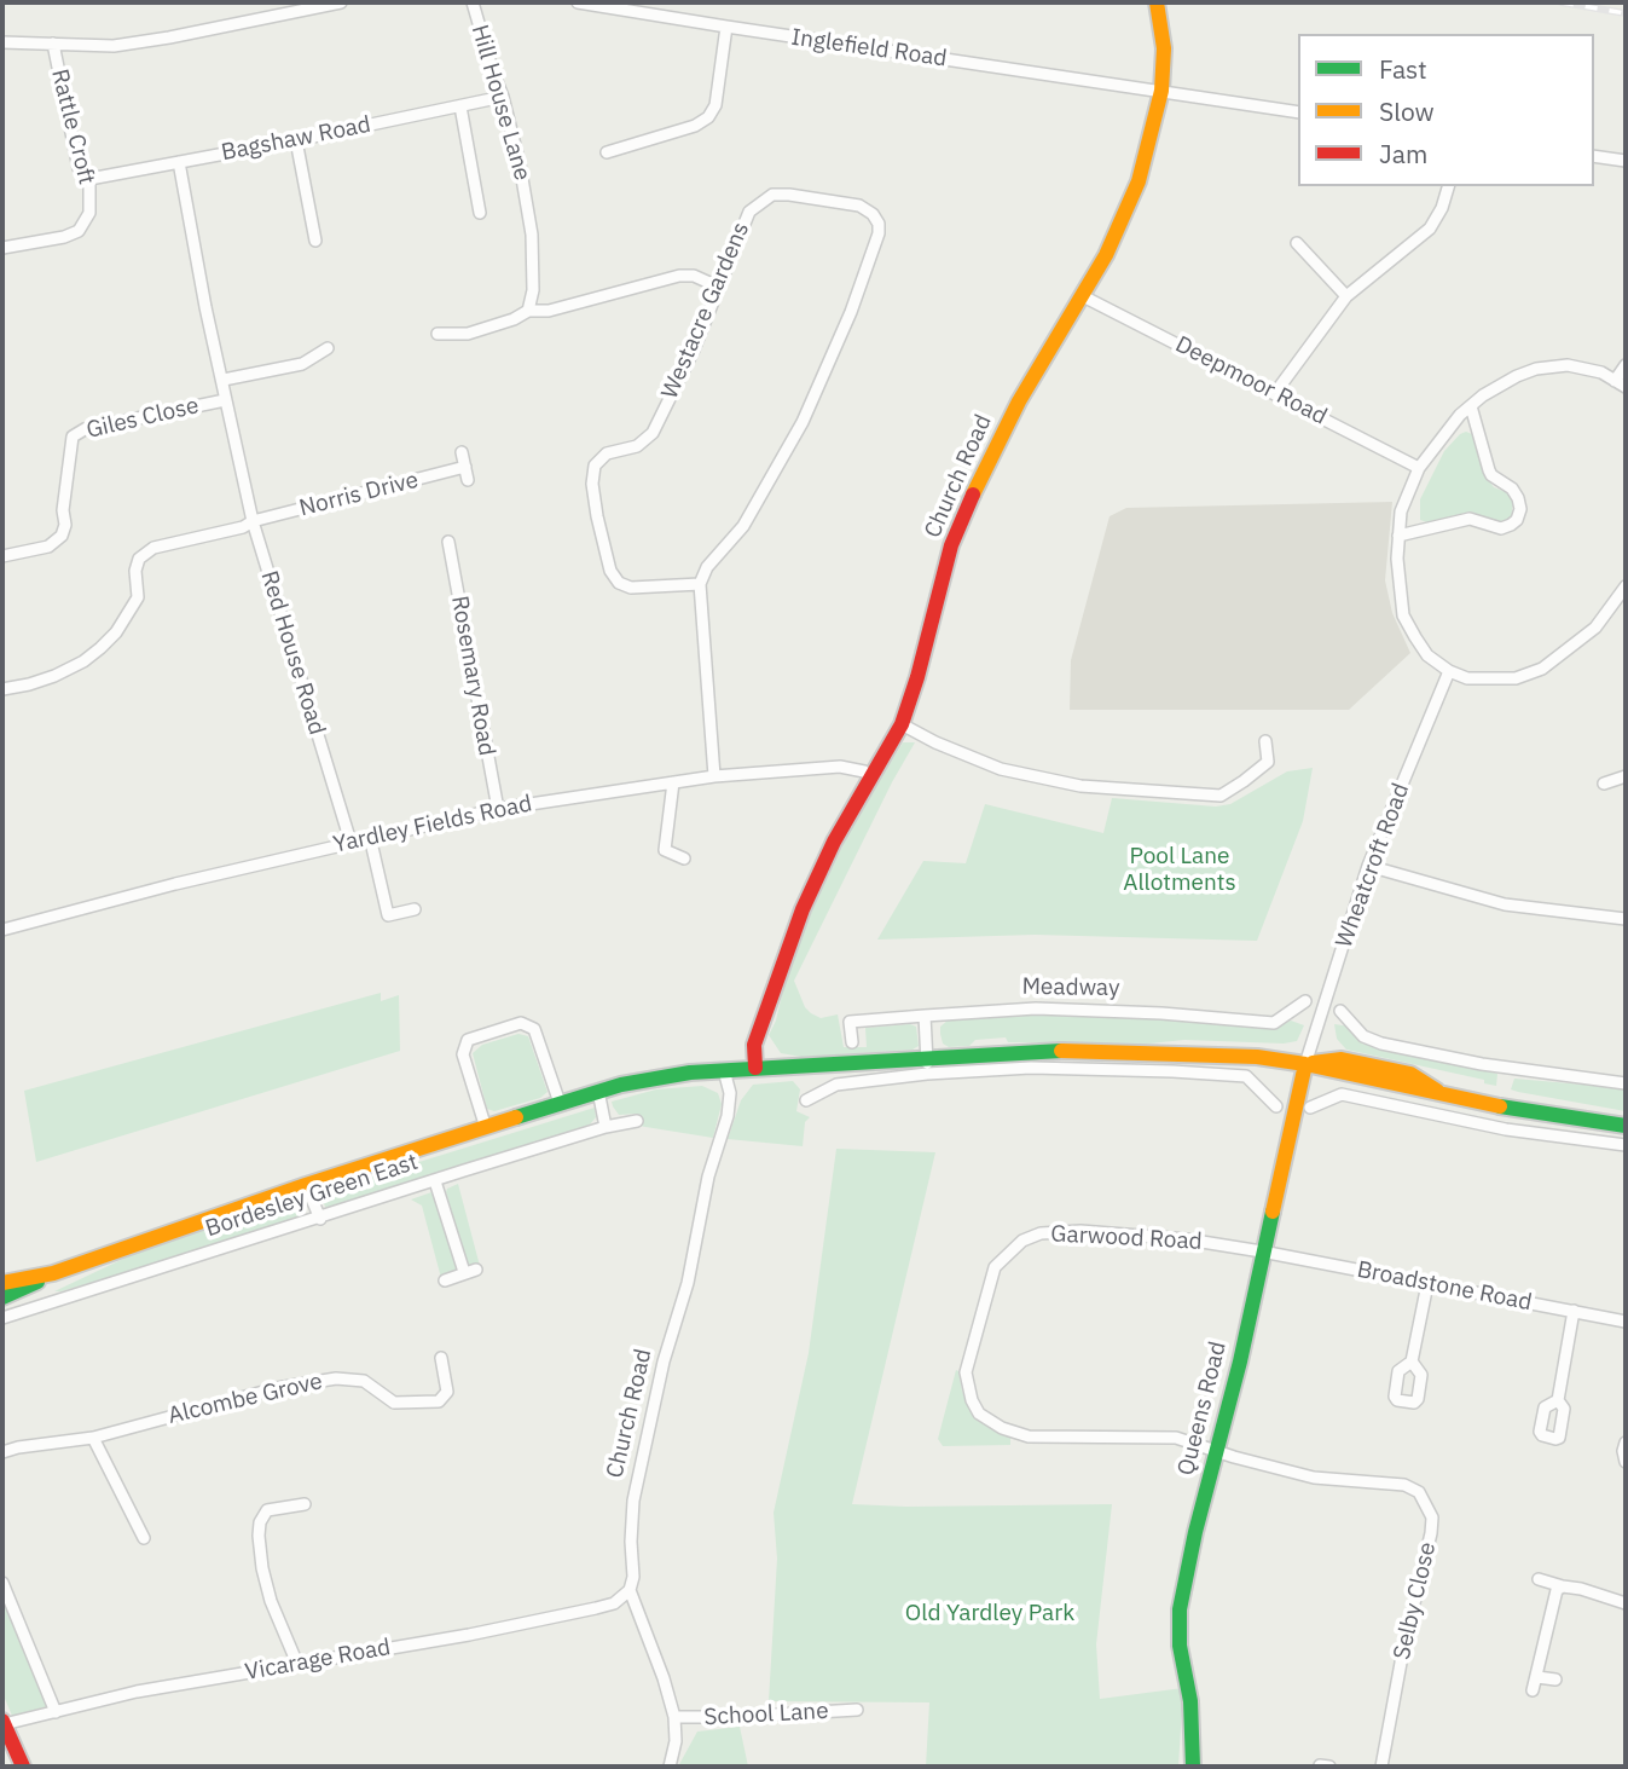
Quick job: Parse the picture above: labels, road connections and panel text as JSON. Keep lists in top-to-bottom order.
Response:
{
  "streets": {
    "street": [
      "Inglefield Road",
      "Hill House Lane",
      "Rattle Croft",
      "Bagshaw Road",
      "Westacre Gardens",
      "Deepmoor Road",
      "Giles Close",
      "Church Road",
      "Norris Drive",
      "Red House Road",
      "Rosemary Road",
      "Yardley Fields Road",
      "Wheatcroft Road",
      "Meadway",
      "Bordesley Green East",
      "Garwood Road",
      "Broadstone Road",
      "Alcombe Grove",
      "Queens Road",
      "Selby Close",
      "Vicarage Road",
      "School Lane"
    ]
  },
  "crossings": [
    ["Inglefield Road", "Church Road"],
    ["Hill House Lane", "Bagshaw Road"],
    ["Rattle Croft", "Bagshaw Road"],
    ["Bagshaw Road", "Red House Road"],
    ["Deepmoor Road", "Church Road"],
    ["Giles Close", "Red House Road"],
    ["Church Road", "Yardley Fields Road"],
    ["Church Road", "Bordesley Green East"],
    ["Church Road", "Vicarage Road"],
    ["Church Road", "School Lane"],
    ["Norris Drive", "Red House Road"],
    ["Red House Road", "Yardley Fields Road"],
    ["Rosemary Road", "Yardley Fields Road"],
    ["Wheatcroft Road", "Queens Road"],
    ["Garwood Road", "Broadstone Road"],
    ["Garwood Road", "Queens Road"],
    ["Garwood Road", "Selby Close"],
    ["Broadstone Road", "Queens Road"],
    ["Queens Road", "Selby Close"]
  ],
  "parks": ["Pool Lane Allotments", "Old Yardley Park"],
  "legend": ["Fast", "Slow", "Jam"]
}
